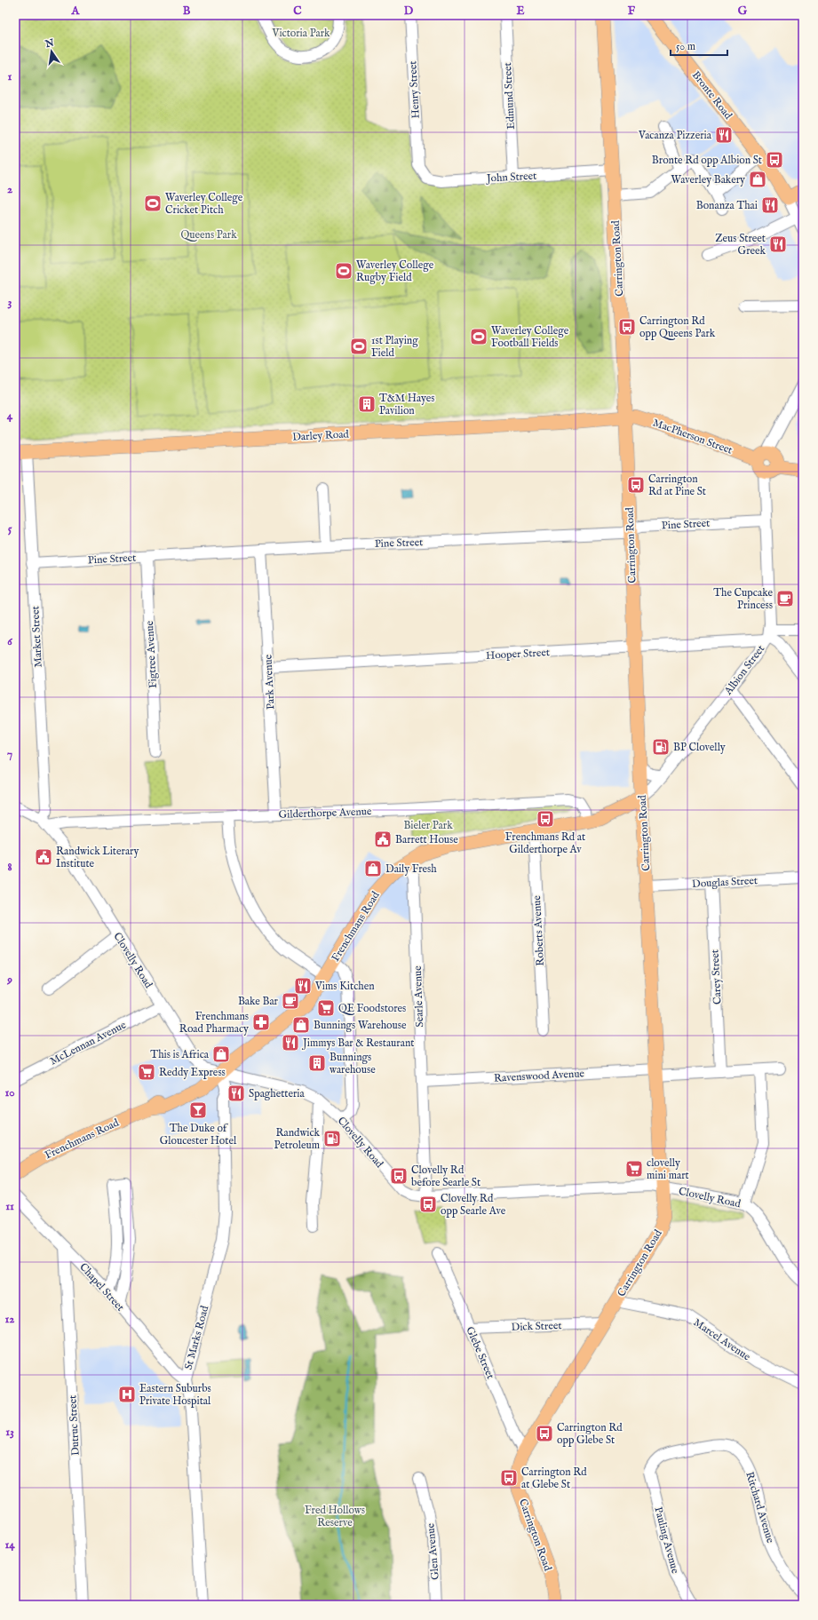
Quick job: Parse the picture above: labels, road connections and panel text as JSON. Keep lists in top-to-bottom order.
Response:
{
  "streets": {
    "main road": [
      "Bronte Road",
      "Carrington Road",
      "Darley Road",
      "MacPherson Street",
      "Frenchmans Road"
    ],
    "street": [
      "Henry Street",
      "Edmund Street",
      "John Street",
      "Pine Street",
      "Market Street",
      "Hooper Street",
      "Figtree Avenue",
      "Albion Street",
      "Park Avenue",
      "Gilderthorpe Avenue",
      "Douglas Street",
      "Roberts Avenue",
      "Clovelly Road",
      "Carey Street",
      "Searle Avenue",
      "McLennan Avenue",
      "Ravenswood Avenue",
      "Chapel Street",
      "Dick Street",
      "St Marks Road",
      "Marcel Avenue",
      "Glebe Street",
      "Dutruc Street",
      "Ritchard Avenue",
      "Pauling Avenue",
      "Glen Avenue"
    ]
  },
  "crossings": [
    ["Henry Street", "John Street"],
    ["Edmund Street", "John Street"],
    ["John Street", "Carrington Road"],
    ["Carrington Road", "Darley Road"],
    ["Carrington Road", "MacPherson Street"],
    ["Carrington Road", "Pine Street"],
    ["Carrington Road", "Hooper Street"],
    ["Carrington Road", "Albion Street"],
    ["Carrington Road", "Douglas Street"],
    ["Carrington Road", "Frenchmans Road"],
    ["Carrington Road", "Clovelly Road"],
    ["Carrington Road", "Ravenswood Avenue"],
    ["Carrington Road", "Dick Street"],
    ["Carrington Road", "Marcel Avenue"],
    ["Carrington Road", "Glebe Street"],
    ["Darley Road", "MacPherson Street"],
    ["Darley Road", "Market Street"],
    ["Pine Street", "Market Street"],
    ["Pine Street", "Figtree Avenue"],
    ["Pine Street", "Park Avenue"],
    ["Market Street", "Gilderthorpe Avenue"],
    ["Market Street", "Clovelly Road"],
    ["Hooper Street", "Albion Street"],
    ["Hooper Street", "Park Avenue"],
    ["Albion Street", "Frenchmans Road"],
    ["Park Avenue", "Gilderthorpe Avenue"],
    ["Gilderthorpe Avenue", "Frenchmans Road"],
    ["Gilderthorpe Avenue", "Clovelly Road"],
    ["Douglas Street", "Carey Street"],
    ["Frenchmans Road", "Roberts Avenue"],
    ["Frenchmans Road", "Clovelly Road"],
    ["Frenchmans Road", "Searle Avenue"],
    ["Frenchmans Road", "St Marks Road"],
    ["Clovelly Road", "Searle Avenue"],
    ["Clovelly Road", "McLennan Avenue"],
    ["Clovelly Road", "St Marks Road"],
    ["Carey Street", "Ravenswood Avenue"],
    ["Searle Avenue", "Ravenswood Avenue"],
    ["Chapel Street", "St Marks Road"],
    ["Chapel Street", "Dutruc Street"],
    ["Dick Street", "Glebe Street"],
    ["Ritchard Avenue", "Pauling Avenue"]
  ],
  "parks": [
    "Victoria Park",
    "Queens Park",
    "Bieler Park",
    "Fred Hollows Reserve"
  ],
  "places": {
    "restaurant": [
      "Vacanza Pizzeria",
      "Bonanza Thai",
      "Zeus Street Greek",
      "Vims Kitchen",
      "Jimmys Bar & Restaurant",
      "Spaghetteria"
    ],
    "bus stop": [
      "Bronte Rd opp Albion St",
      "Carrington Rd opp Queens Park",
      "Carrington Rd at Pine St",
      "Frenchmans Rd at Gilderthorpe Av",
      "Clovelly Rd before Searle St",
      "Clovelly Rd opp Searle Ave",
      "Carrington Rd opp Glebe St",
      "Carrington Rd at Glebe St"
    ],
    "shop": [
      "Waverley Bakery",
      "Daily Fresh",
      "Bunnings Warehouse",
      "This is Africa"
    ],
    "sports": [
      "Waverley College Cricket Pitch",
      "Waverley College Rugby Field",
      "Waverley College Football Fields",
      "1st Playing Field"
    ],
    "building": ["T&M Hayes Pavilion", "Bunnings warehouse"],
    "cafe": ["The Cupcake Princess", "Bake Bar"],
    "fuel station": ["BP Clovelly", "Randwick Petroleum"],
    "public building": ["Barrett House", "Randwick Literary Institute"],
    "supermarket": ["QE Foodstores", "Reddy Express", "clovelly mini mart"],
    "pharmacy": ["Frenchmans Road Pharmacy"],
    "bar": ["The Duke of Gloucester Hotel"],
    "hospital": ["Eastern Suburbs Private Hospital"]
  },
  "scale_bar": "50 m",
  "north": "top",
  "grid": {
    "columns": [
      "A",
      "B",
      "C",
      "D",
      "E",
      "F",
      "G"
    ],
    "rows": [
      "1",
      "2",
      "3",
      "4",
      "5",
      "6",
      "7",
      "8",
      "9",
      "10",
      "11",
      "12",
      "13",
      "14"
    ]
  }
}
